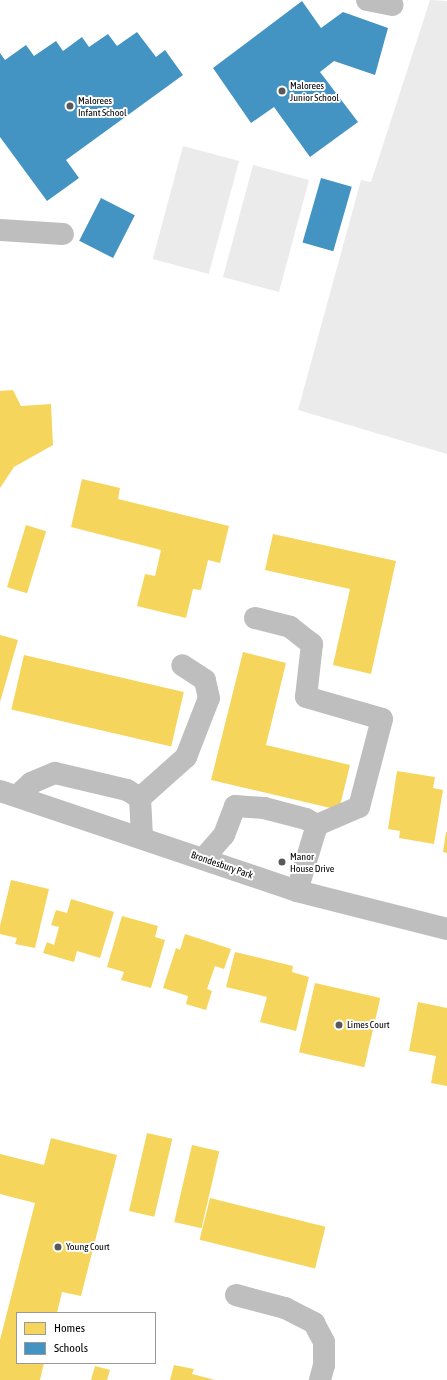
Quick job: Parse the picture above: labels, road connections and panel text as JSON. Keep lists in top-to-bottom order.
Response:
{
  "streets": {
    "street": ["Brondesbury Park"]
  },
  "places": [
    "Malorees Junior School",
    "Malorees Infant School",
    "Manor House Drive",
    "Limes Court",
    "Young Court"
  ],
  "legend": ["Homes", "Schools"]
}
